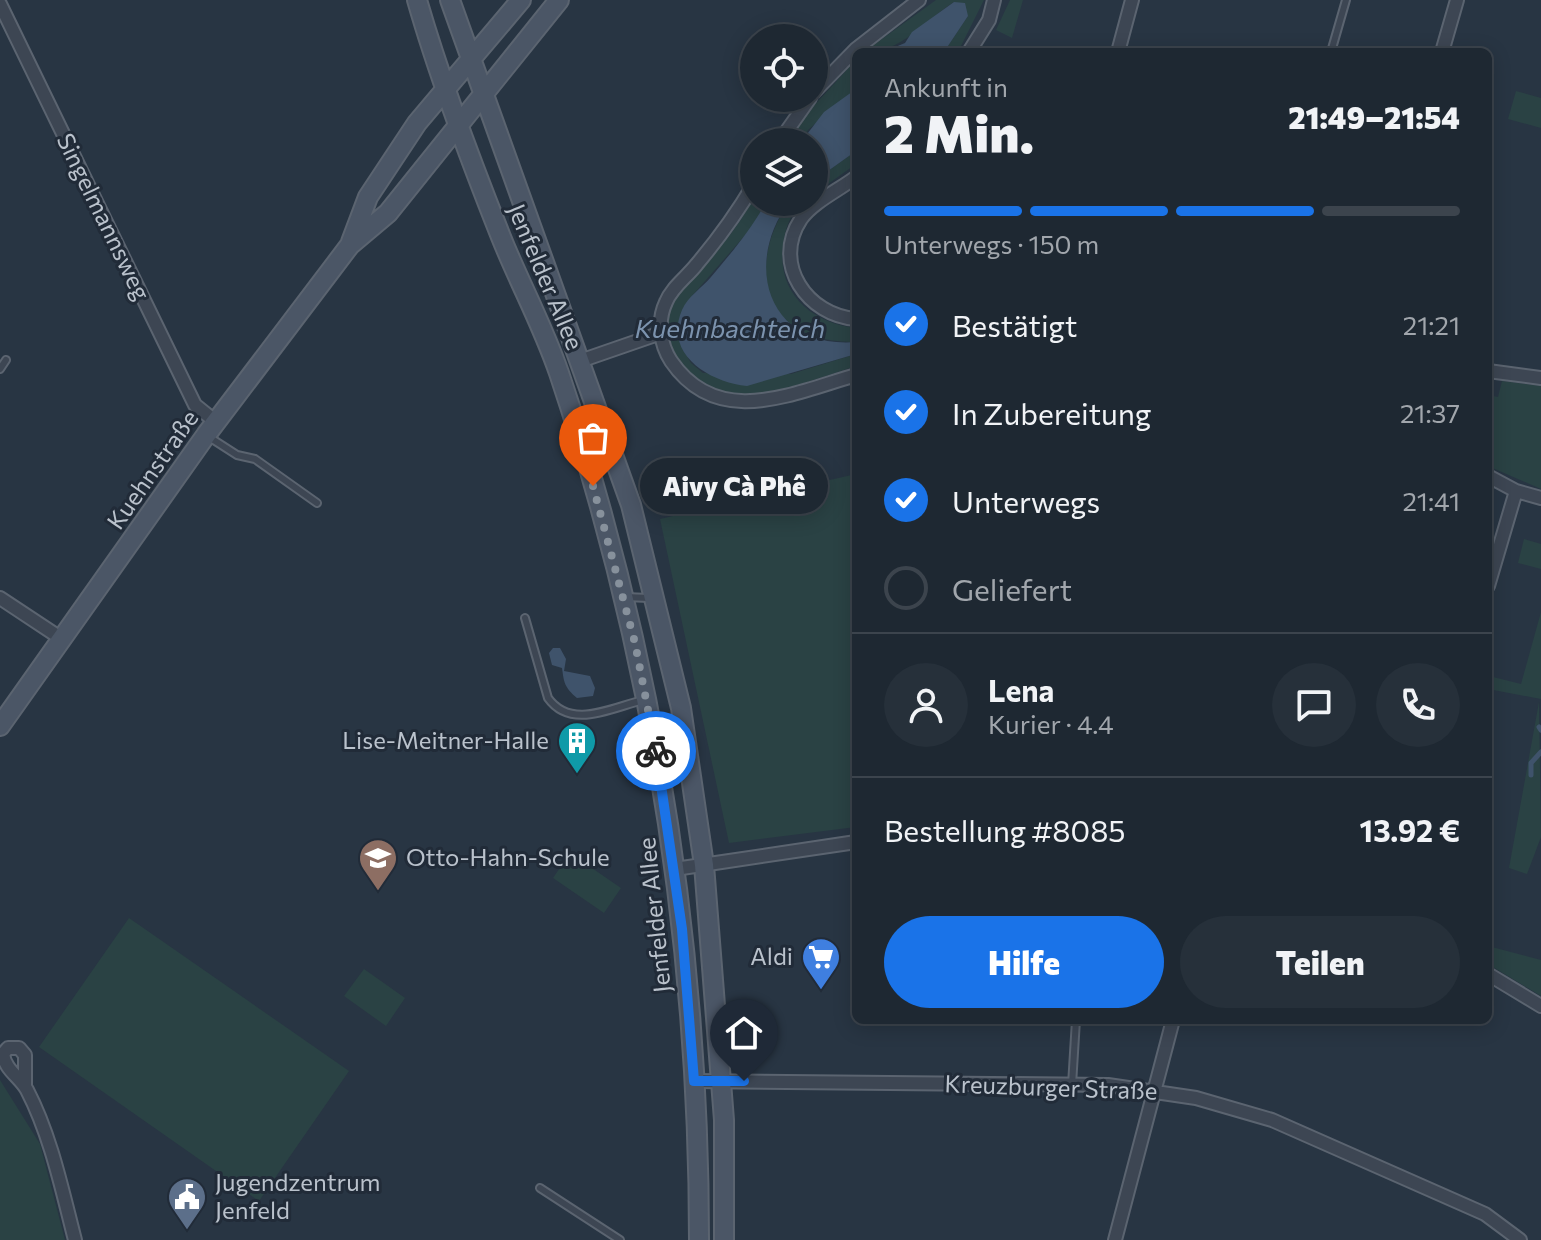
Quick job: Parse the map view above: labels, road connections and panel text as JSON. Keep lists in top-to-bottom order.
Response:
{
  "streets": {
    "main road": ["Jenfelder Allee", "Kuehnstraße"],
    "street": ["Singelmannsweg", "Kreuzburger Straße"]
  },
  "crossings": [
    ["Singelmannsweg", "Kuehnstraße"],
    ["Jenfelder Allee", "Kuehnstraße"],
    ["Jenfelder Allee", "Kreuzburger Straße"]
  ],
  "water": ["Kuehnbachteich"],
  "places": {
    "other": ["Aivy Cà Phê"],
    "building": ["Lise-Meitner-Halle"],
    "school or university": ["Otto-Hahn-Schule"],
    "supermarket": ["Aldi"],
    "public building": ["Jugendzentrum Jenfeld"]
  },
  "page": {
    "heading": ["2 Min.", "Ankunft in", "21:49–21:54"],
    "panel": [
      "Lena",
      "Kurier · 4.4",
      "Bestellung #8085",
      "13.92 €"
    ],
    "bar": "Unterwegs · 150 m",
    "list": [
      ["Bestätigt", "21:21"],
      ["In Zubereitung", "21:37"],
      ["Unterwegs", "21:41"],
      "Geliefert"
    ],
    "bubble": "Aivy Cà Phê",
    "buttons": ["Hilfe", "Teilen"]
  }
}
